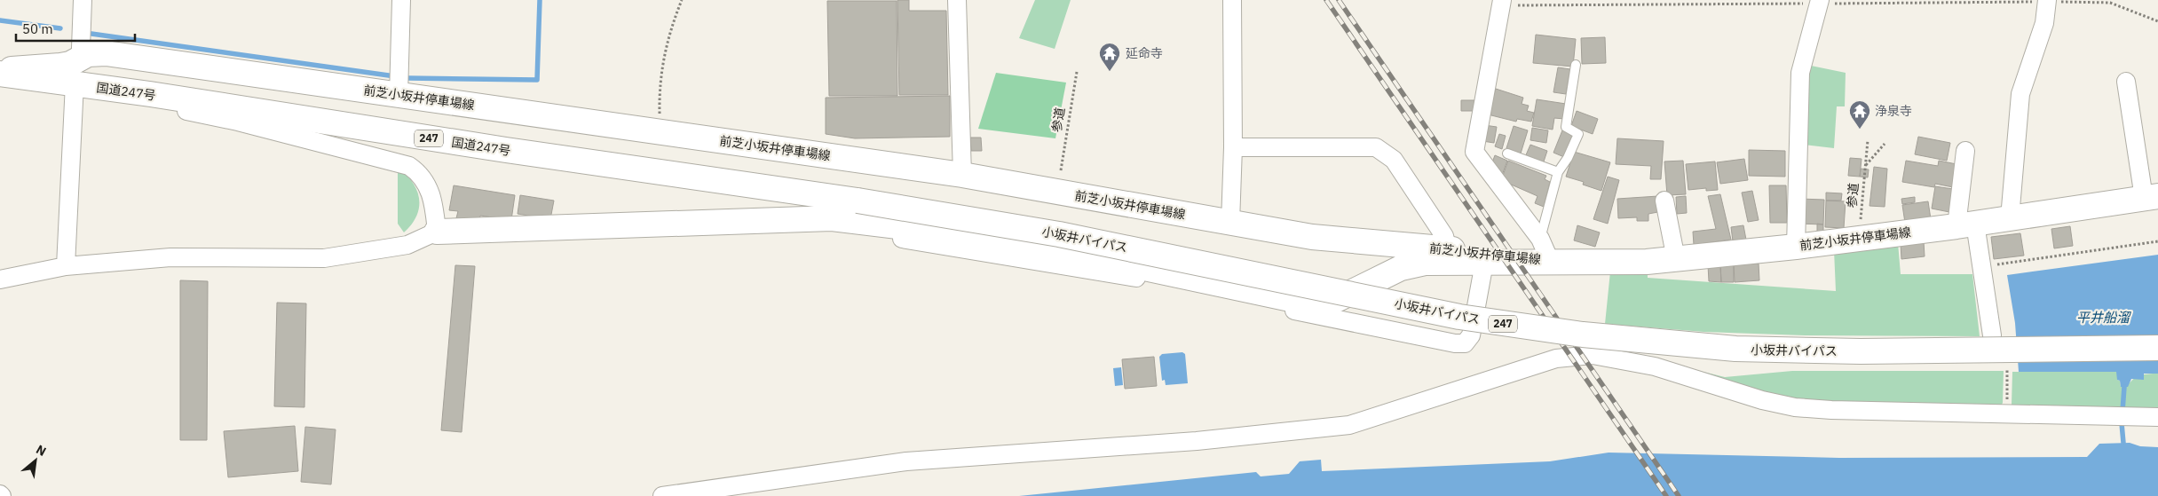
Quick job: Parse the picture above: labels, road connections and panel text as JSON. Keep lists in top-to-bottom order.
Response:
{
  "streets": {
    "main road": [
      "国道247号",
      "前芝小坂井停車場線",
      "247",
      "小坂井バイパス"
    ],
    "path": ["参道"]
  },
  "crossings": [
    ["国道247号", "小坂井バイパス"]
  ],
  "water": ["平井船溜"],
  "places": {
    "temple": ["延命寺", "浄泉寺"]
  },
  "scale_bar": "50 m",
  "north": "top right"
}
